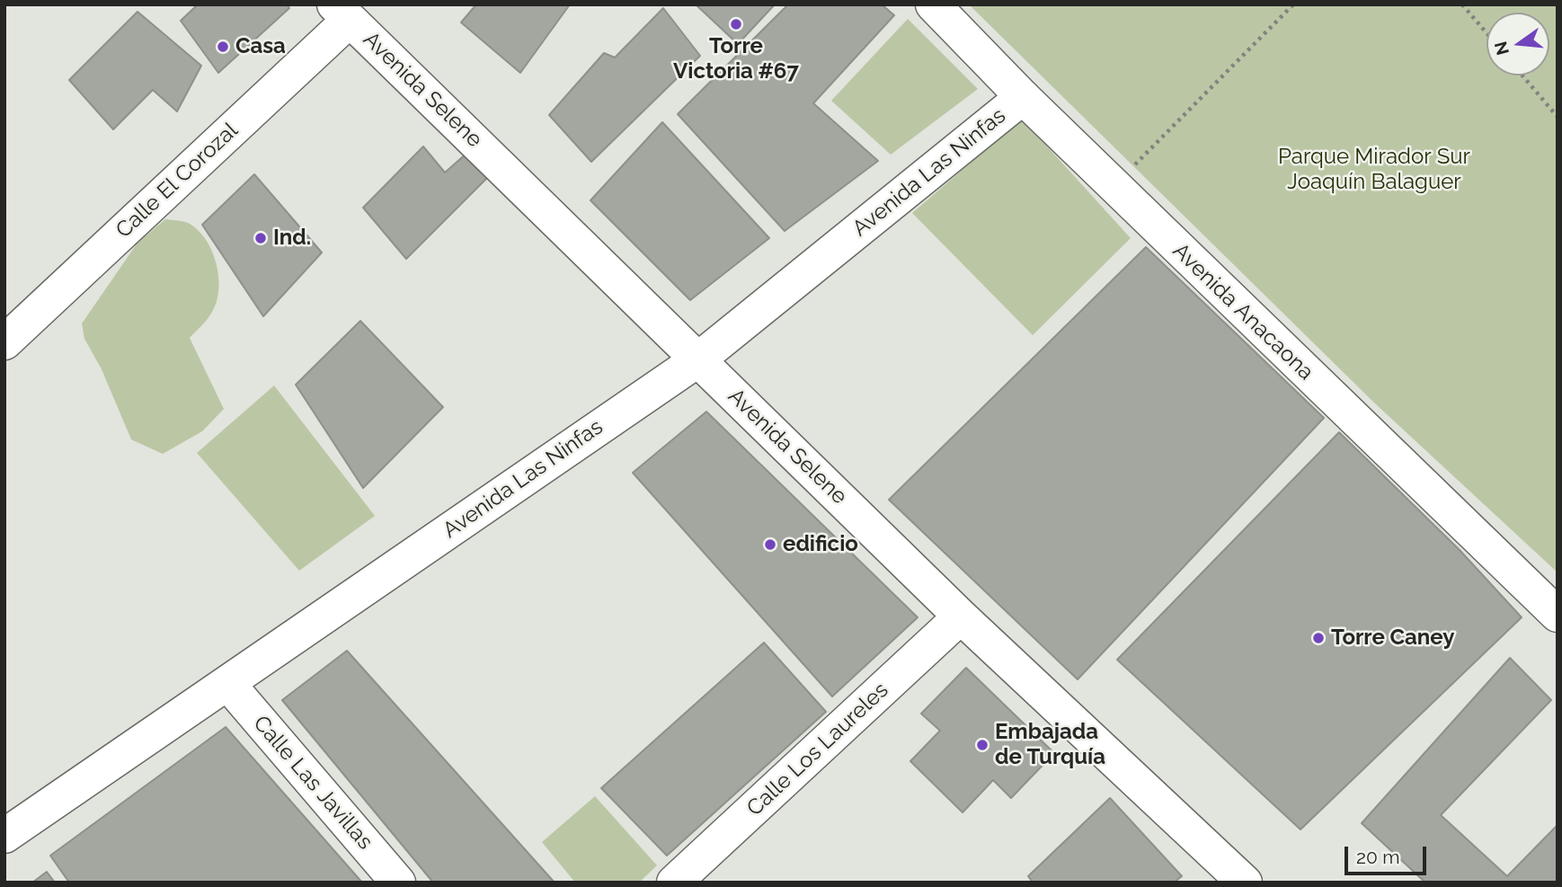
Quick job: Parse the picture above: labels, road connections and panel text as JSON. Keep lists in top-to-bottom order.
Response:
{
  "streets": {
    "street": [
      "Avenida Selene",
      "Avenida Las Ninfas",
      "Calle El Corozal",
      "Avenida Anacaona",
      "Calle Los Laureles",
      "Calle Las Javillas"
    ]
  },
  "crossings": [
    ["Avenida Selene", "Avenida Las Ninfas"],
    ["Avenida Selene", "Calle El Corozal"],
    ["Avenida Selene", "Calle Los Laureles"],
    ["Avenida Las Ninfas", "Avenida Anacaona"],
    ["Avenida Las Ninfas", "Calle Las Javillas"]
  ],
  "parks": ["Parque Mirador Sur Joaquín Balaguer"],
  "places": [
    "Torre Victoria #67",
    "Casa",
    "Ind.",
    "edificio",
    "Torre Caney",
    "Embajada de Turquía"
  ],
  "scale_bar": "20 m",
  "north": "left"
}
